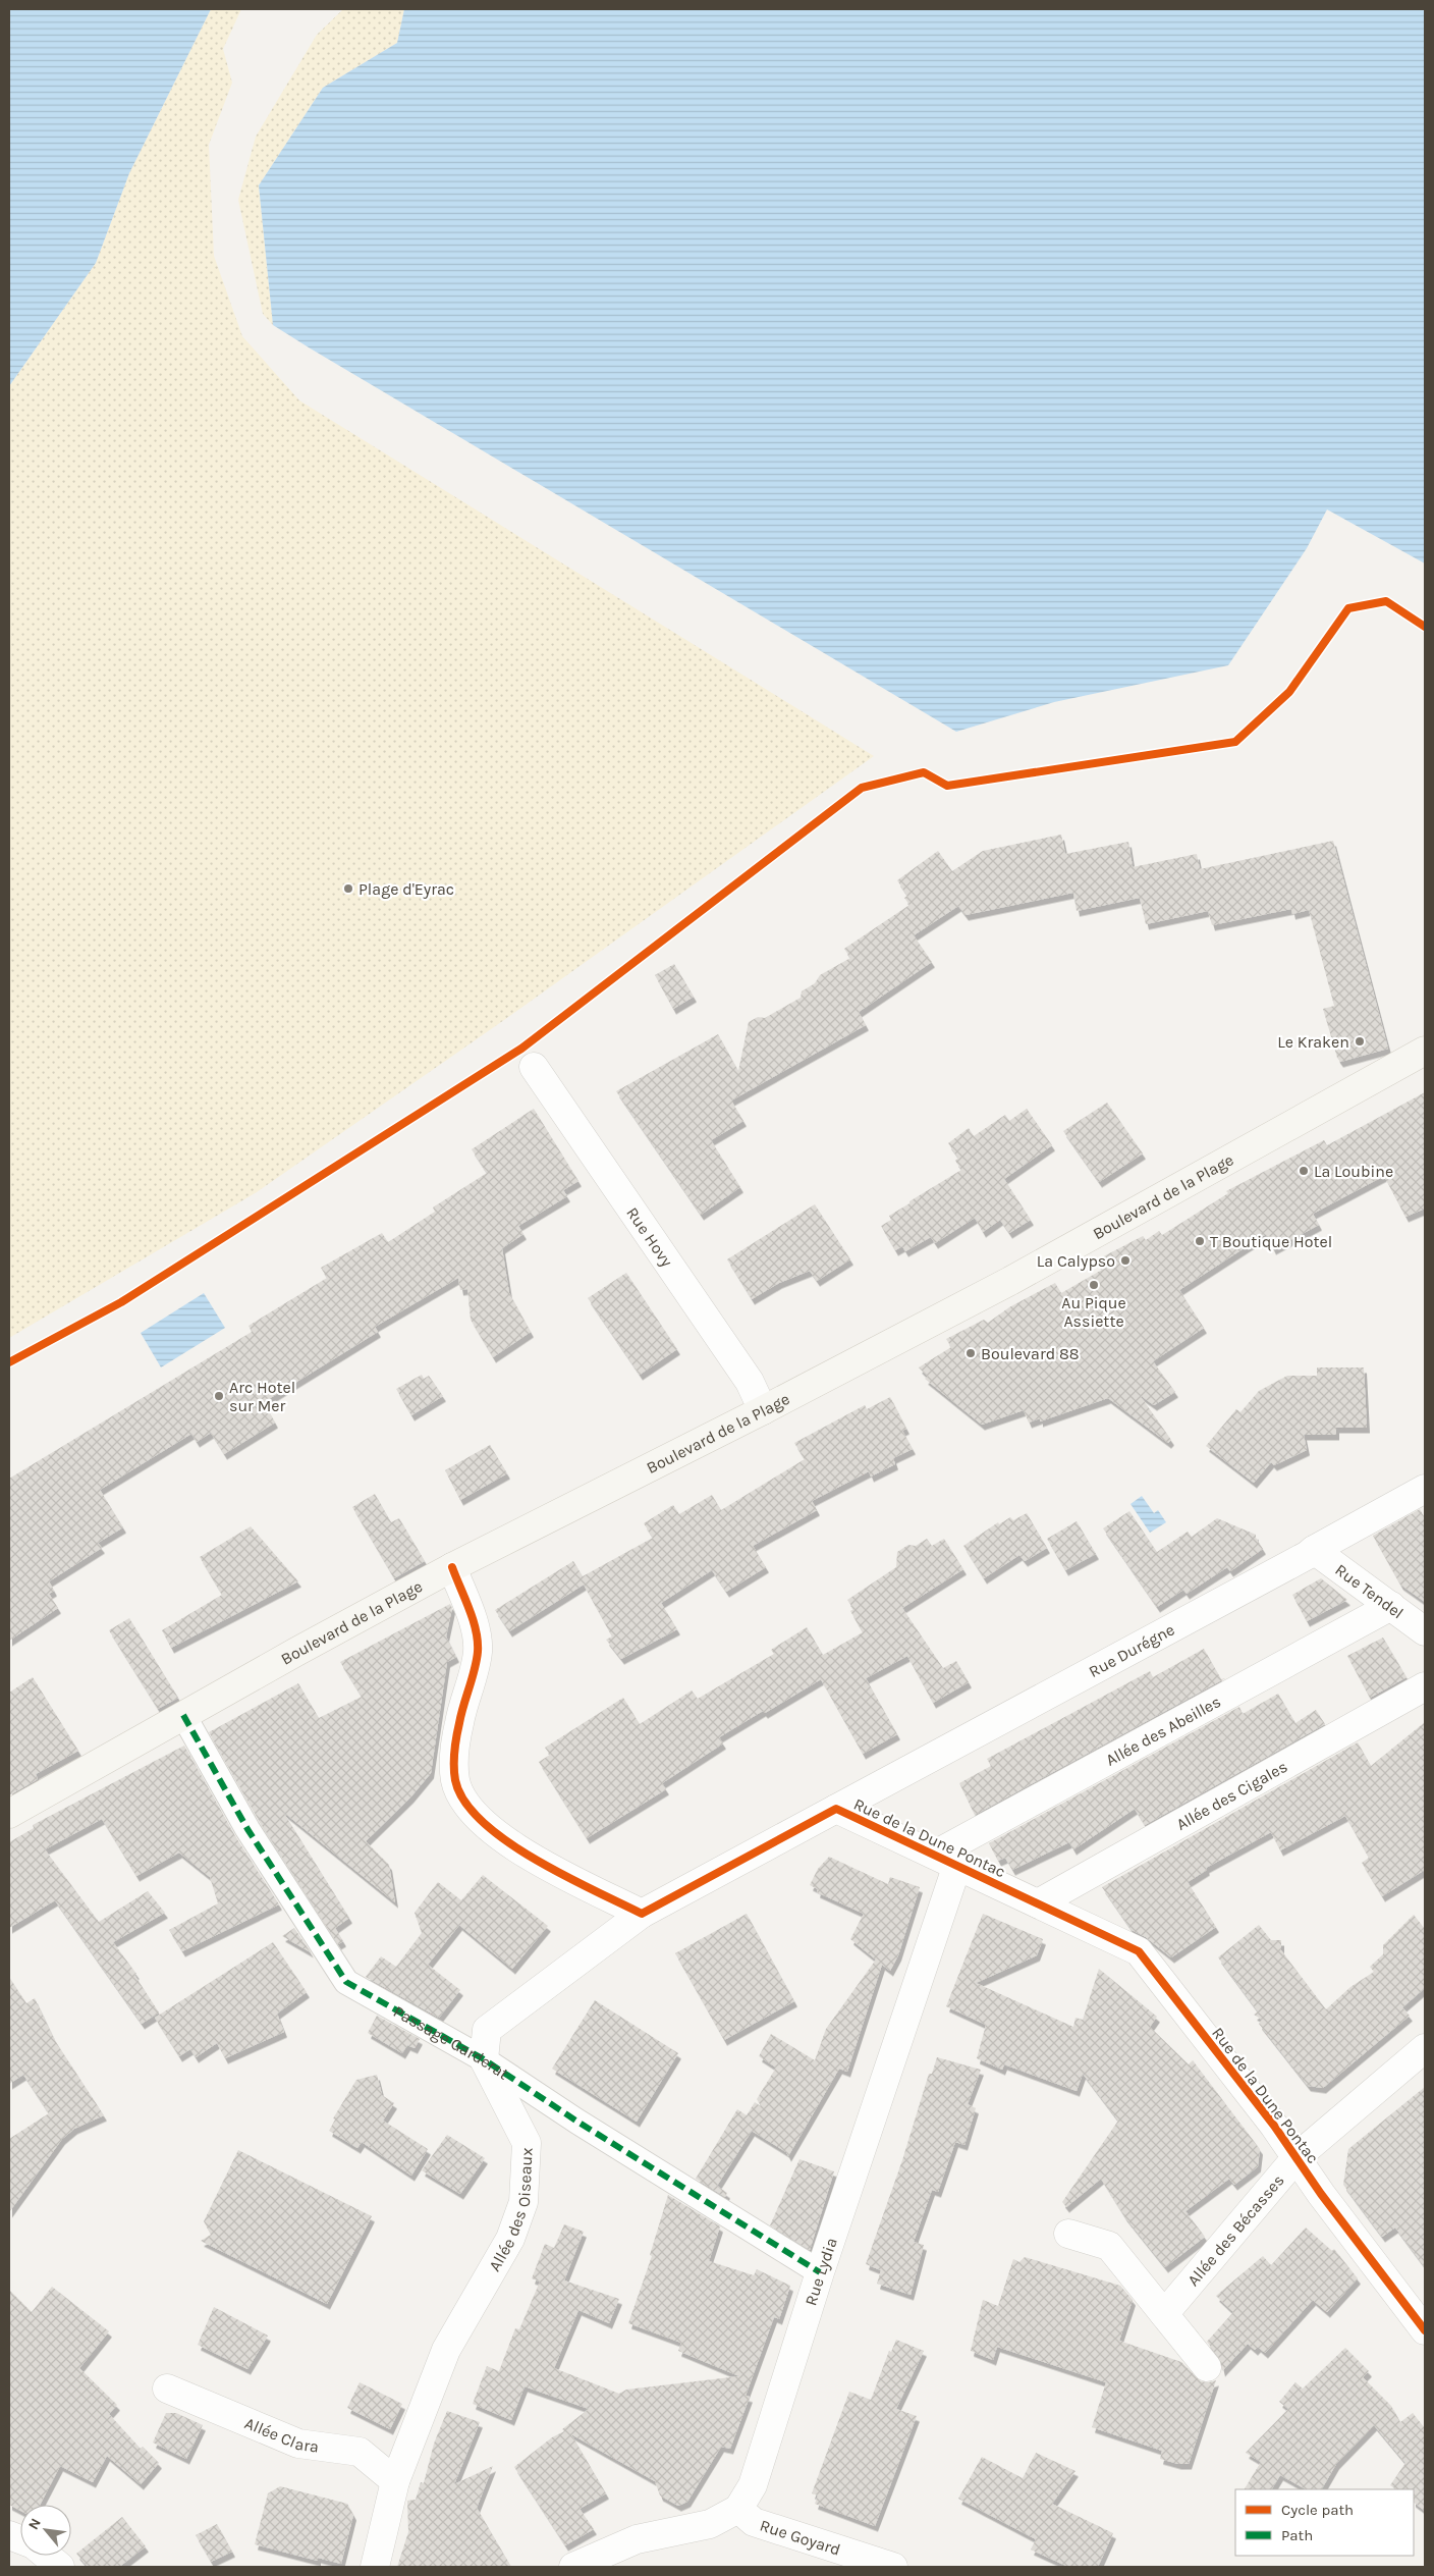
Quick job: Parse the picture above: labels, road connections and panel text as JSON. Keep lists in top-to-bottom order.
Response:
{
  "streets": {
    "main road": ["Boulevard de la Plage"],
    "street": [
      "Rue Hovy",
      "Rue Tendel",
      "Rue Durégne",
      "Allée des Abeilles",
      "Allée des Cigales",
      "Rue de la Dune Pontac",
      "Passage Garderat",
      "Allée des Oiseaux",
      "Allée des Bécasses",
      "Rue Lydia",
      "Allée Clara",
      "Rue Goyard"
    ]
  },
  "crossings": [
    ["Boulevard de la Plage", "Rue Hovy"],
    ["Boulevard de la Plage", "Passage Garderat"],
    ["Rue Tendel", "Rue Durégne"],
    ["Rue Tendel", "Allée des Abeilles"],
    ["Rue Durégne", "Rue de la Dune Pontac"],
    ["Allée des Abeilles", "Rue de la Dune Pontac"],
    ["Allée des Abeilles", "Rue Lydia"],
    ["Allée des Cigales", "Rue de la Dune Pontac"],
    ["Rue de la Dune Pontac", "Allée des Bécasses"],
    ["Rue de la Dune Pontac", "Rue Lydia"],
    ["Passage Garderat", "Allée des Oiseaux"],
    ["Passage Garderat", "Rue Lydia"],
    ["Allée des Oiseaux", "Allée Clara"],
    ["Rue Lydia", "Rue Goyard"]
  ],
  "places": [
    "Plage d'Eyrac",
    "Le Kraken",
    "La Loubine",
    "T Boutique Hotel",
    "La Calypso",
    "Au Pique Assiette",
    "Boulevard 88",
    "Arc Hotel sur Mer"
  ],
  "legend": ["Cycle path", "Path"],
  "north": "top left"
}
